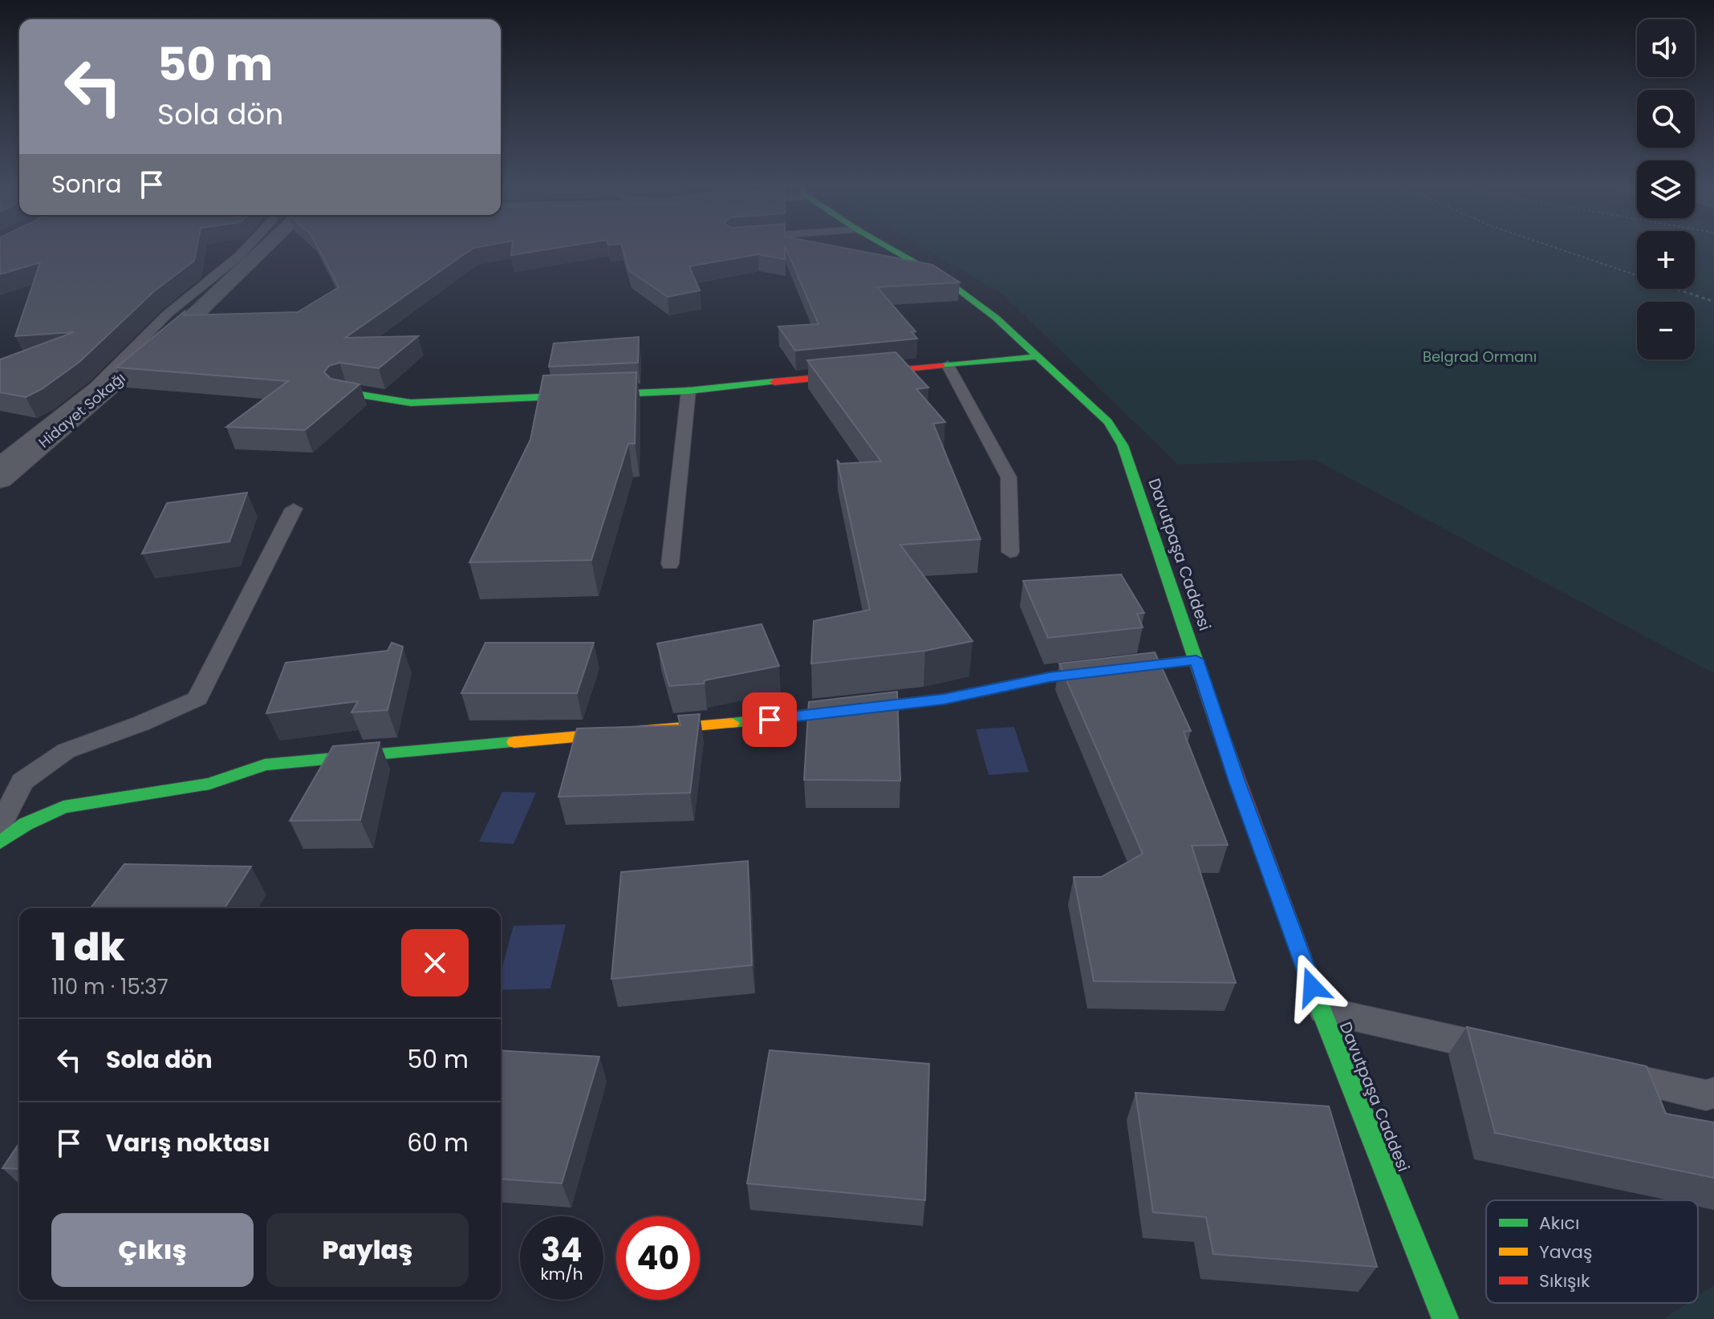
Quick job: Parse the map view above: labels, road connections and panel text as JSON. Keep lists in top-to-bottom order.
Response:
{
  "streets": {
    "street": ["Hidayet Sokağı", "Davutpaşa Caddesi"]
  },
  "parks": ["Belgrad Ormanı"],
  "legend": ["Akıcı", "Yavaş", "Sıkışık"],
  "page": {
    "map_buttons": ["+", "−"],
    "turn": ["50 m", "Sola dön"],
    "then": "Sonra",
    "heading": ["1 dk", "110 m · 15:37"],
    "list": [
      {
        "name": "Sola dön",
        "value": "50 m"
      },
      {
        "name": "Varış noktası",
        "value": "60 m"
      }
    ],
    "buttons": ["Çıkış", "Paylaş"],
    "speed": "34 km/h",
    "limit": "40"
  }
}
